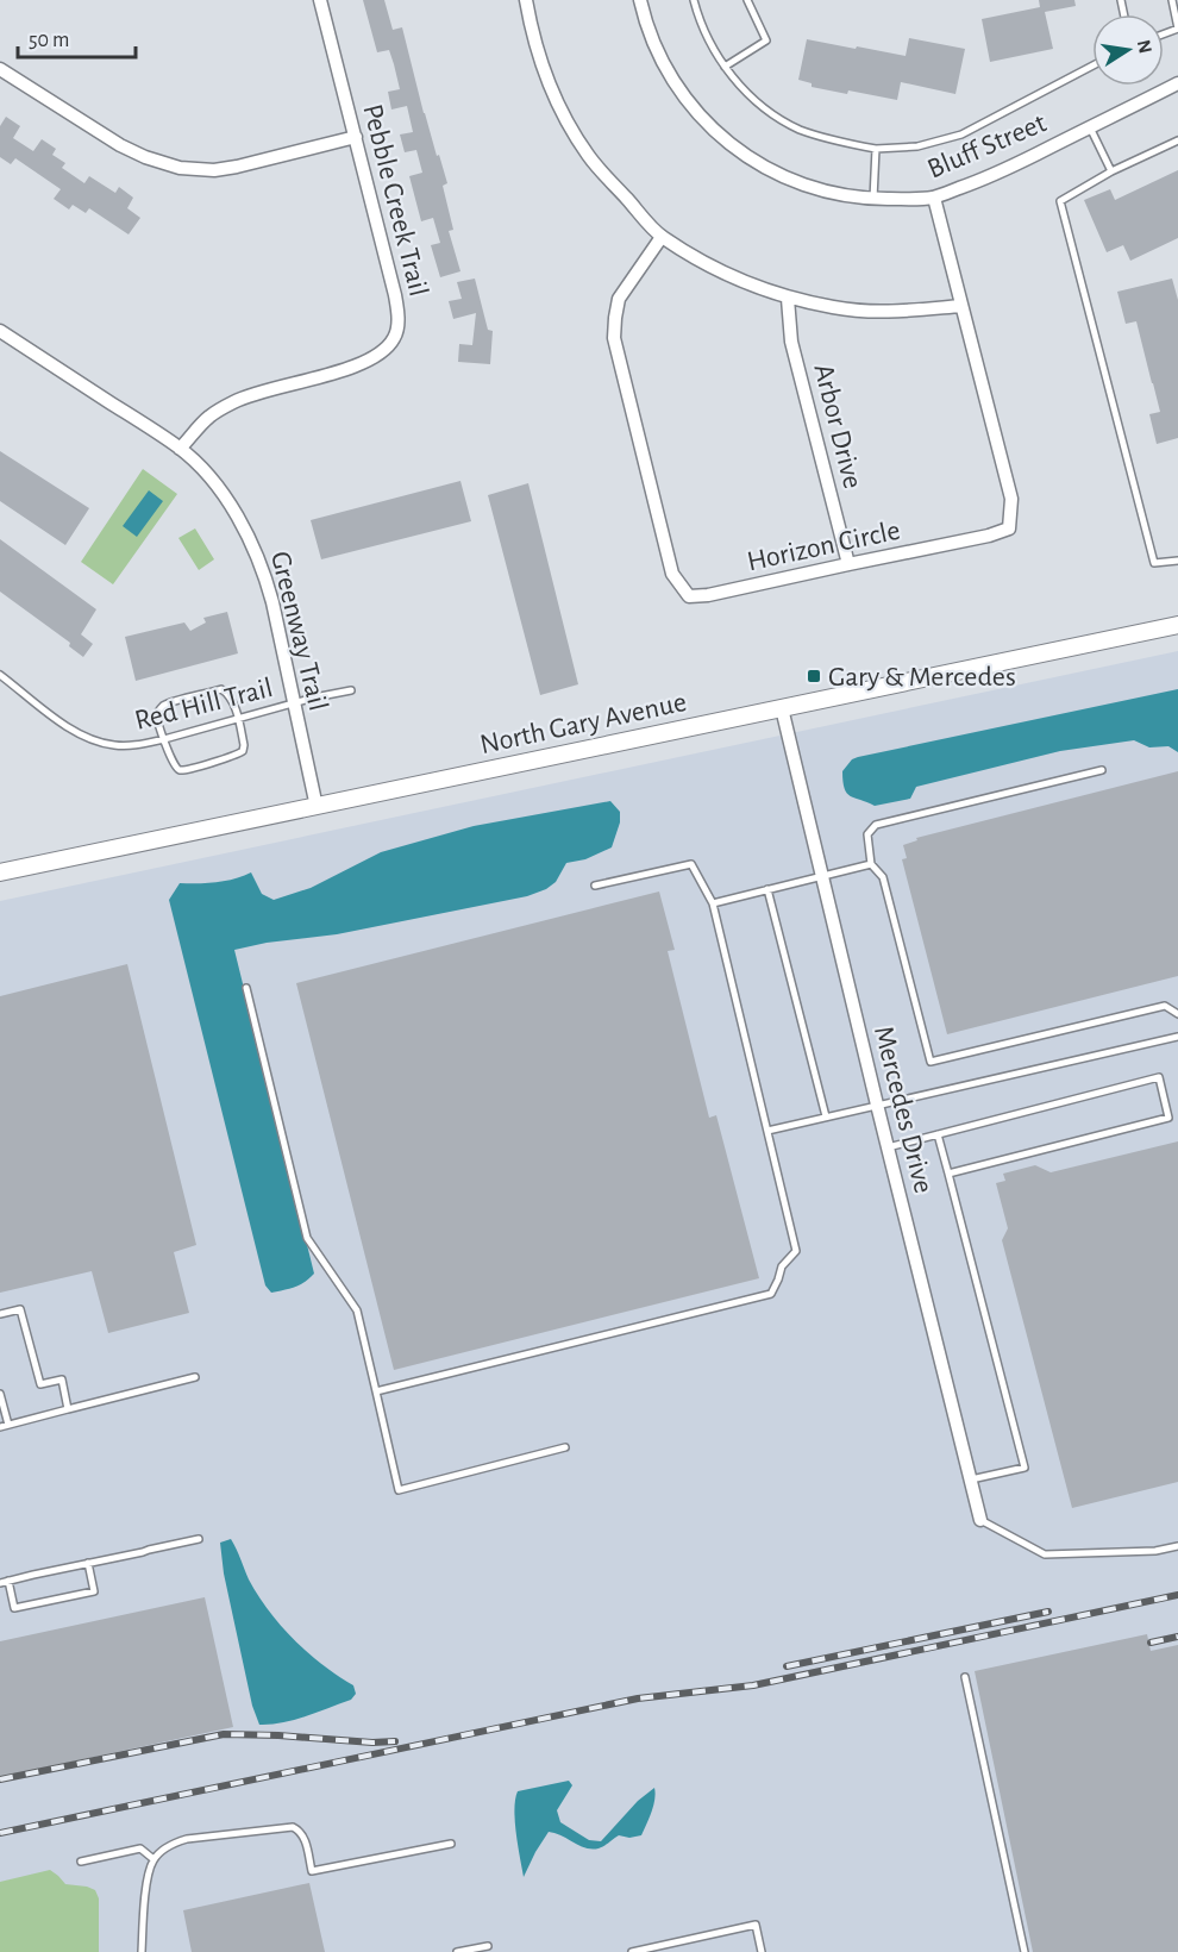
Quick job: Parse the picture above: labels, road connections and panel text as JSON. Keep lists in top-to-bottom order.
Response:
{
  "streets": {
    "street": [
      "Bluff Street",
      "Pebble Creek Trail",
      "Arbor Drive",
      "Horizon Circle",
      "Greenway Trail",
      "North Gary Avenue",
      "Mercedes Drive"
    ],
    "lane": ["Red Hill Trail"]
  },
  "crossings": [
    ["Bluff Street", "Horizon Circle"],
    ["Pebble Creek Trail", "Greenway Trail"],
    ["Arbor Drive", "Horizon Circle"],
    ["Greenway Trail", "Red Hill Trail"],
    ["Greenway Trail", "North Gary Avenue"],
    ["North Gary Avenue", "Mercedes Drive"]
  ],
  "places": {
    "transit": ["Gary & Mercedes"]
  },
  "scale_bar": "50 m",
  "north": "right"
}
